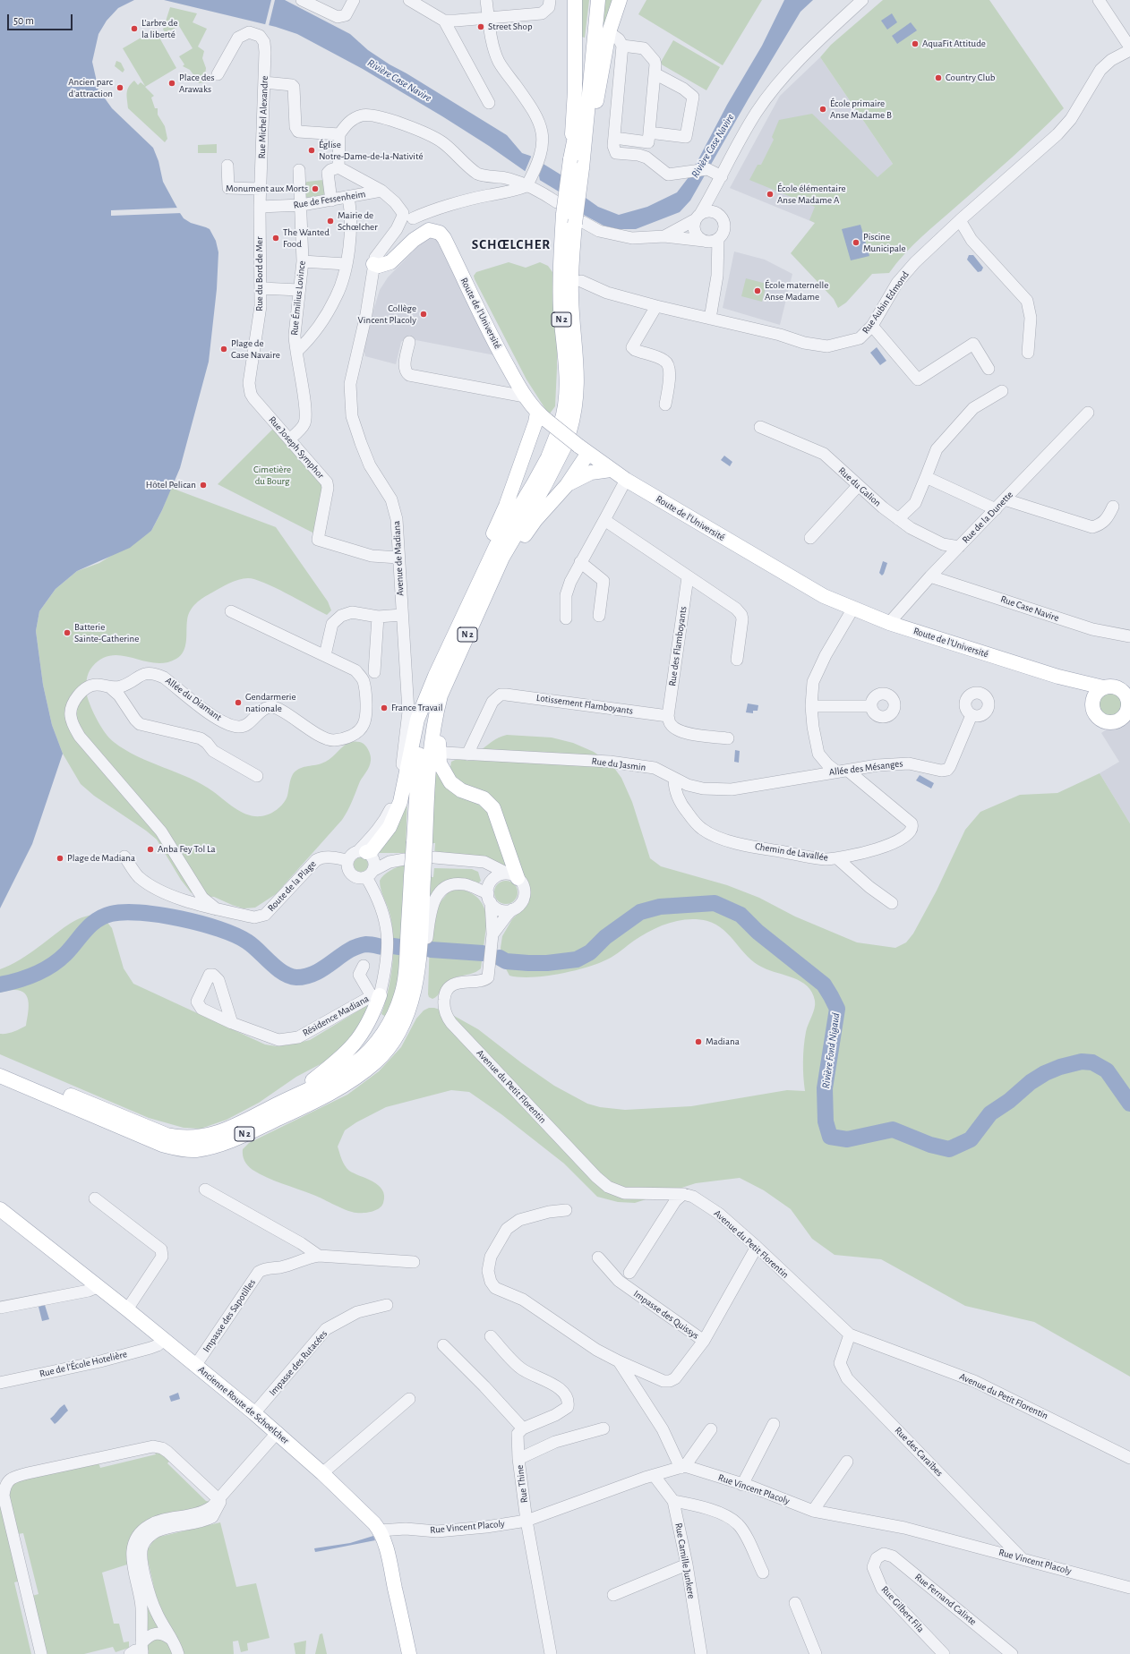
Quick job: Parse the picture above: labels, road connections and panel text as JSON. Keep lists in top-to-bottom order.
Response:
{
  "streets": {
    "main road": ["Route de l'Université", "N 2", "Ancienne Route de Schoelcher"],
    "street": [
      "Rue Michel Alexandre",
      "Rue de Fessenheim",
      "Rue du Bord de Mer",
      "Rue Émilius Lovince",
      "Rue Aubin Edmond",
      "Rue Joseph Symphor",
      "Rue du Galion",
      "Rue de la Dunette",
      "Avenue de Madiana",
      "Rue Case Navire",
      "Rue des Flamboyants",
      "Allée du Diamant",
      "Lotissement Flamboyants",
      "Rue du Jasmin",
      "Allée des Mésanges",
      "Chemin de Lavallée",
      "Route de la Plage",
      "Résidence Madiana",
      "Avenue du Petit Florentin",
      "Impasse des Quissys",
      "Impasse des Sapotilles",
      "Impasse des Rutacées",
      "Rue de l'École Hotelière",
      "Rue des Caraïbes",
      "Rue Thine",
      "Rue Vincent Placoly",
      "Rue Camille Junkere",
      "Rue Fernand Calixte",
      "Rue Gilbert Fila"
    ]
  },
  "crossings": [
    ["Rue Michel Alexandre", "Rue de Fessenheim"],
    ["Rue Michel Alexandre", "Rue du Bord de Mer"],
    ["Rue de Fessenheim", "Rue du Bord de Mer"],
    ["Rue de Fessenheim", "Rue Émilius Lovince"],
    ["Rue du Bord de Mer", "Rue Joseph Symphor"],
    ["Rue Émilius Lovince", "Rue Joseph Symphor"],
    ["Route de l'Université", "N 2"],
    ["Route de l'Université", "Rue de la Dunette"],
    ["Route de l'Université", "Avenue de Madiana"],
    ["Rue Joseph Symphor", "Avenue de Madiana"],
    ["Rue du Galion", "Rue de la Dunette"],
    ["Rue de la Dunette", "Rue Case Navire"],
    ["Avenue de Madiana", "Route de la Plage"],
    ["Rue des Flamboyants", "Lotissement Flamboyants"],
    ["Allée du Diamant", "Route de la Plage"],
    ["Lotissement Flamboyants", "Rue du Jasmin"],
    ["Rue du Jasmin", "Allée des Mésanges"],
    ["Rue du Jasmin", "Chemin de Lavallée"],
    ["Allée des Mésanges", "Chemin de Lavallée"],
    ["Avenue du Petit Florentin", "Impasse des Quissys"],
    ["Avenue du Petit Florentin", "Rue des Caraïbes"],
    ["Impasse des Sapotilles", "Ancienne Route de Schoelcher"],
    ["Impasse des Rutacées", "Ancienne Route de Schoelcher"],
    ["Rue de l'École Hotelière", "Ancienne Route de Schoelcher"],
    ["Ancienne Route de Schoelcher", "Rue Vincent Placoly"],
    ["Rue des Caraïbes", "Rue Vincent Placoly"],
    ["Rue Thine", "Rue Vincent Placoly"],
    ["Rue Vincent Placoly", "Rue Camille Junkere"],
    ["Rue Fernand Calixte", "Rue Gilbert Fila"]
  ],
  "districts": ["SCHŒLCHER"],
  "water": ["Rivière Case Navire", "Rivière Fond Nigaud"],
  "parks": ["Cimetière du Bourg"],
  "places": [
    "Street Shop",
    "L’arbre de la liberté",
    "AquaFit Attitude",
    "Country Club",
    "Place des Arawaks",
    "Ancien parc d'attraction",
    "École primaire Anse Madame B",
    "Église Notre-Dame-de-la-Nativité",
    "Monument aux Morts",
    "École élémentaire Anse Madame A",
    "Mairie de Schœlcher",
    "The Wanted Food",
    "Piscine Municipale",
    "École maternelle Anse Madame",
    "Collège Vincent Placoly",
    "Plage de Case Navaire",
    "Hôtel Pelican",
    "Batterie Sainte-Catherine",
    "Gendarmerie nationale",
    "France Travail",
    "Anba Fey Tol La",
    "Plage de Madiana",
    "Madiana"
  ],
  "scale_bar": "50 m"
}
